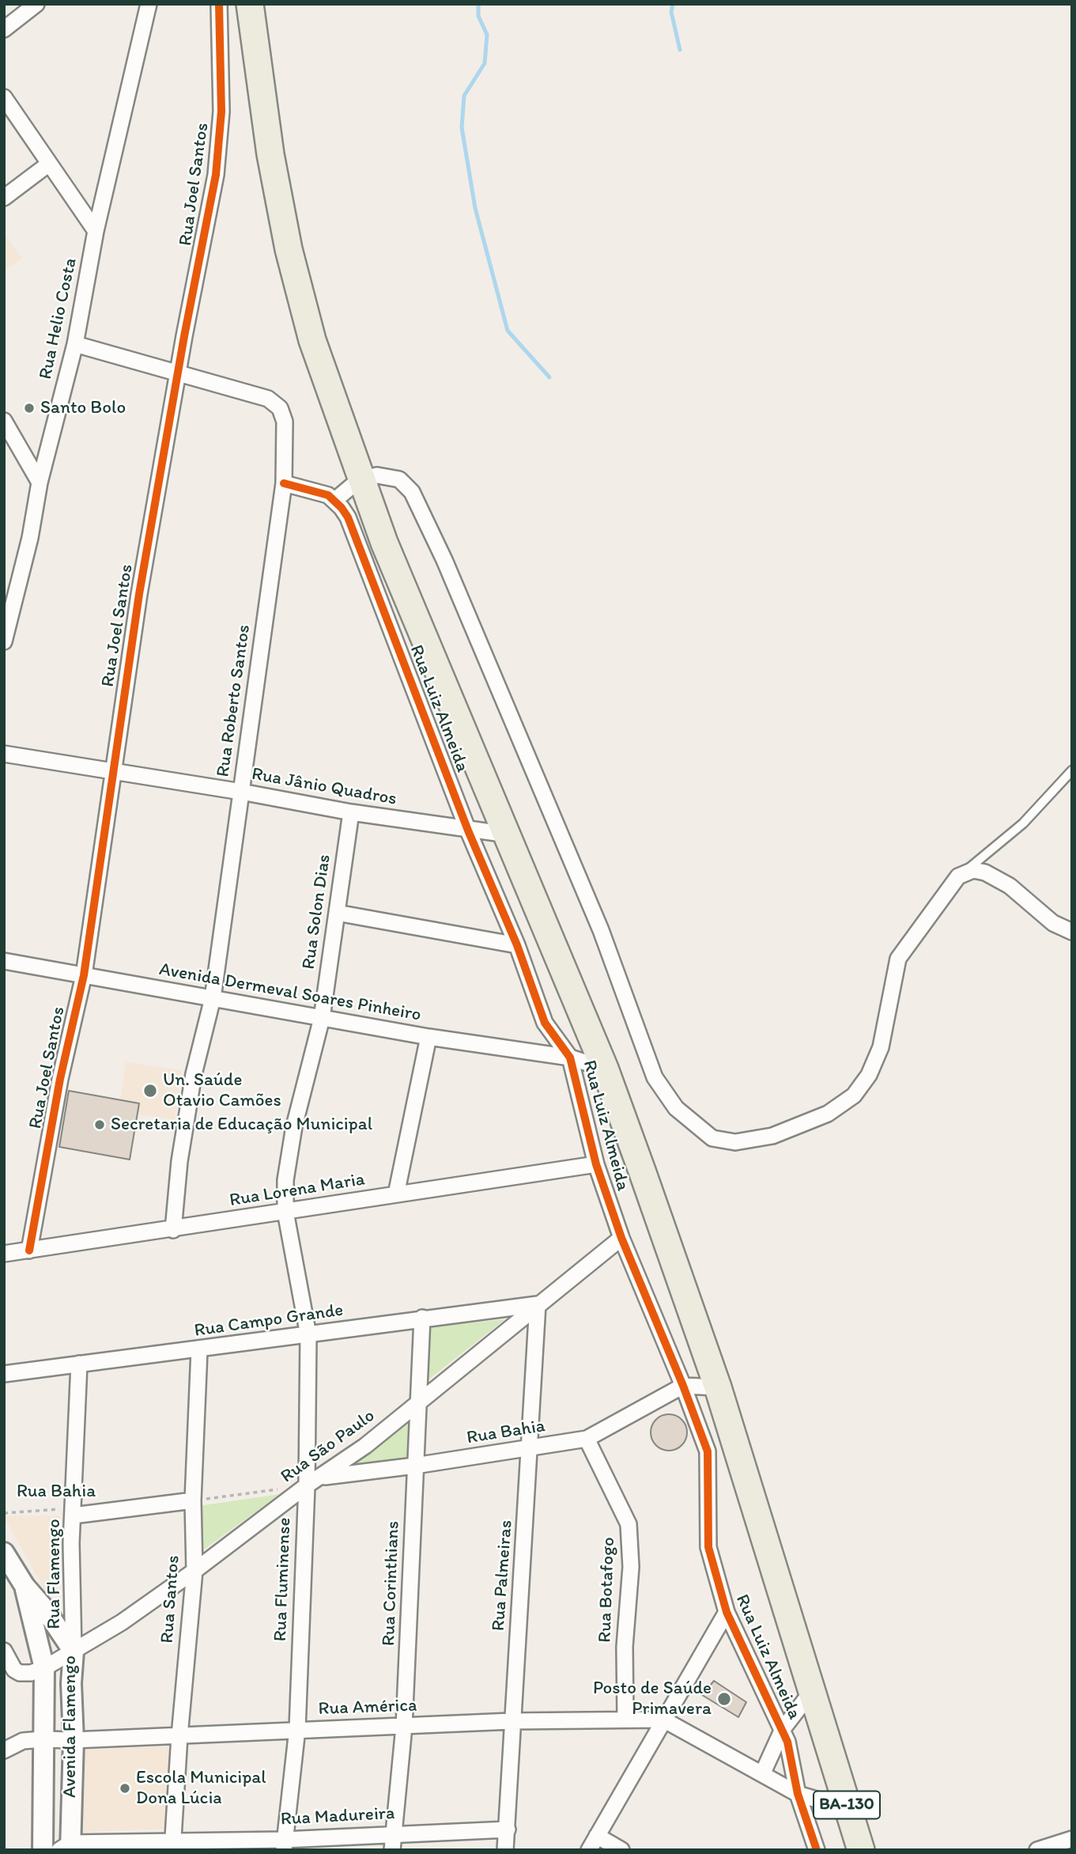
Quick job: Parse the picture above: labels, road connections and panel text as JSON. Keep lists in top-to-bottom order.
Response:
{
  "streets": {
    "highway": ["BA-130"],
    "street": [
      "Rua Joel Santos",
      "Rua Helio Costa",
      "Rua Roberto Santos",
      "Rua Luiz Almeida",
      "Rua Jânio Quadros",
      "Rua Solon Dias",
      "Avenida Dermeval Soares Pinheiro",
      "Rua Lorena Maria",
      "Rua Campo Grande",
      "Rua Bahia",
      "Rua São Paulo",
      "Rua Flamengo",
      "Rua Palmeiras",
      "Rua Fluminense",
      "Rua Corinthians",
      "Rua Botafogo",
      "Rua Santos",
      "Rua América",
      "Avenida Flamengo",
      "Rua Madureira"
    ]
  },
  "crossings": [
    ["Rua Joel Santos", "Rua Roberto Santos"],
    ["Rua Joel Santos", "Rua Jânio Quadros"],
    ["Rua Joel Santos", "Avenida Dermeval Soares Pinheiro"],
    ["Rua Joel Santos", "Rua Lorena Maria"],
    ["Rua Roberto Santos", "Rua Jânio Quadros"],
    ["Rua Roberto Santos", "Avenida Dermeval Soares Pinheiro"],
    ["Rua Roberto Santos", "Rua Lorena Maria"],
    ["Rua Luiz Almeida", "Rua Jânio Quadros"],
    ["Rua Luiz Almeida", "Avenida Dermeval Soares Pinheiro"],
    ["Rua Luiz Almeida", "Rua Lorena Maria"],
    ["Rua Luiz Almeida", "Rua Bahia"],
    ["Rua Luiz Almeida", "Rua São Paulo"],
    ["Rua Jânio Quadros", "Rua Solon Dias"],
    ["Rua Jânio Quadros", "BA-130"],
    ["Rua Solon Dias", "Avenida Dermeval Soares Pinheiro"],
    ["Rua Solon Dias", "Rua Lorena Maria"],
    ["Rua Solon Dias", "Rua Fluminense"],
    ["Avenida Dermeval Soares Pinheiro", "BA-130"],
    ["Rua Lorena Maria", "Rua Fluminense"],
    ["Rua Campo Grande", "Rua São Paulo"],
    ["Rua Campo Grande", "Rua Flamengo"],
    ["Rua Campo Grande", "Rua Palmeiras"],
    ["Rua Campo Grande", "Rua Fluminense"],
    ["Rua Campo Grande", "Rua Corinthians"],
    ["Rua Campo Grande", "Rua Santos"],
    ["Rua Bahia", "Rua São Paulo"],
    ["Rua Bahia", "Rua Flamengo"],
    ["Rua Bahia", "Rua Palmeiras"],
    ["Rua Bahia", "Rua Corinthians"],
    ["Rua Bahia", "Rua Botafogo"],
    ["Rua Bahia", "Rua Santos"],
    ["Rua São Paulo", "Rua Flamengo"],
    ["Rua São Paulo", "Rua Palmeiras"],
    ["Rua São Paulo", "Rua Fluminense"],
    ["Rua São Paulo", "Rua Corinthians"],
    ["Rua São Paulo", "Rua Santos"],
    ["Rua São Paulo", "Avenida Flamengo"],
    ["Rua Flamengo", "Avenida Flamengo"],
    ["Rua Palmeiras", "Rua América"],
    ["Rua Palmeiras", "Rua Madureira"],
    ["Rua Fluminense", "Rua América"],
    ["Rua Fluminense", "Rua Madureira"],
    ["Rua Corinthians", "Rua América"],
    ["Rua Corinthians", "Rua Madureira"],
    ["Rua Botafogo", "Rua América"],
    ["Rua Santos", "Rua América"],
    ["Rua Santos", "Rua Madureira"],
    ["Rua América", "Avenida Flamengo"],
    ["Avenida Flamengo", "Rua Madureira"]
  ],
  "places": [
    "Santo Bolo",
    "Un. Saúde Otavio Camões",
    "Secretaria de Educação Municipal",
    "Posto de Saúde Primavera",
    "Escola Municipal Dona Lúcia"
  ]
}
